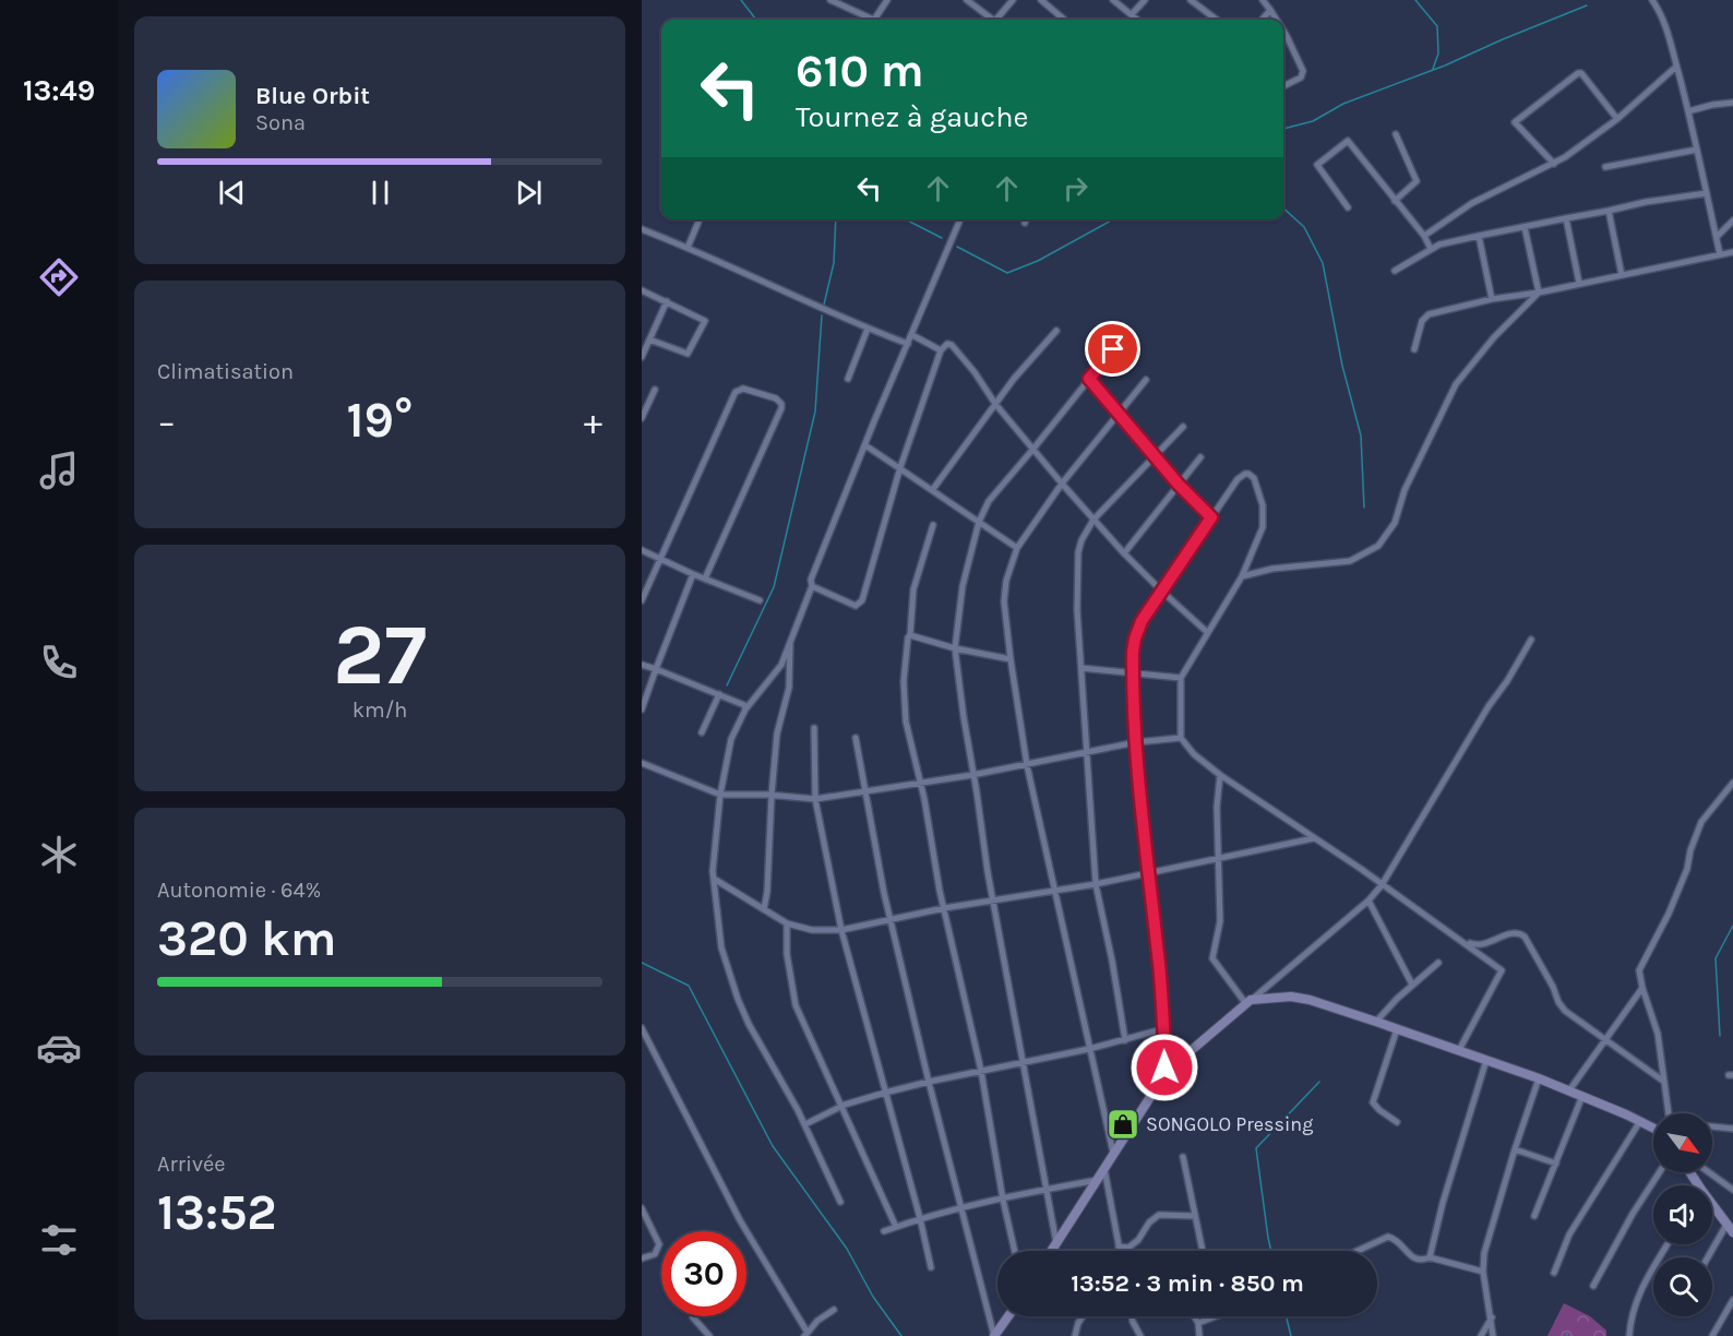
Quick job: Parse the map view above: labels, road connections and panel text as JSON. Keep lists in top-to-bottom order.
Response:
{
  "places": {
    "shop": ["SONGOLO Pressing"]
  },
  "north": "bottom right",
  "page": {
    "tabs": "13:49",
    "turn": ["610 m", "Tournez à gauche"],
    "song": ["Blue Orbit", "Sona"],
    "tile": [
      "Climatisation",
      ["27", "km/h"],
      ["Autonomie · 64%", "320 km"],
      ["Arrivée", "13:52"]
    ],
    "heat": ["−", "19°", "+"],
    "limit": "30",
    "trip": "13:52 · 3 min · 850 m"
  }
}
